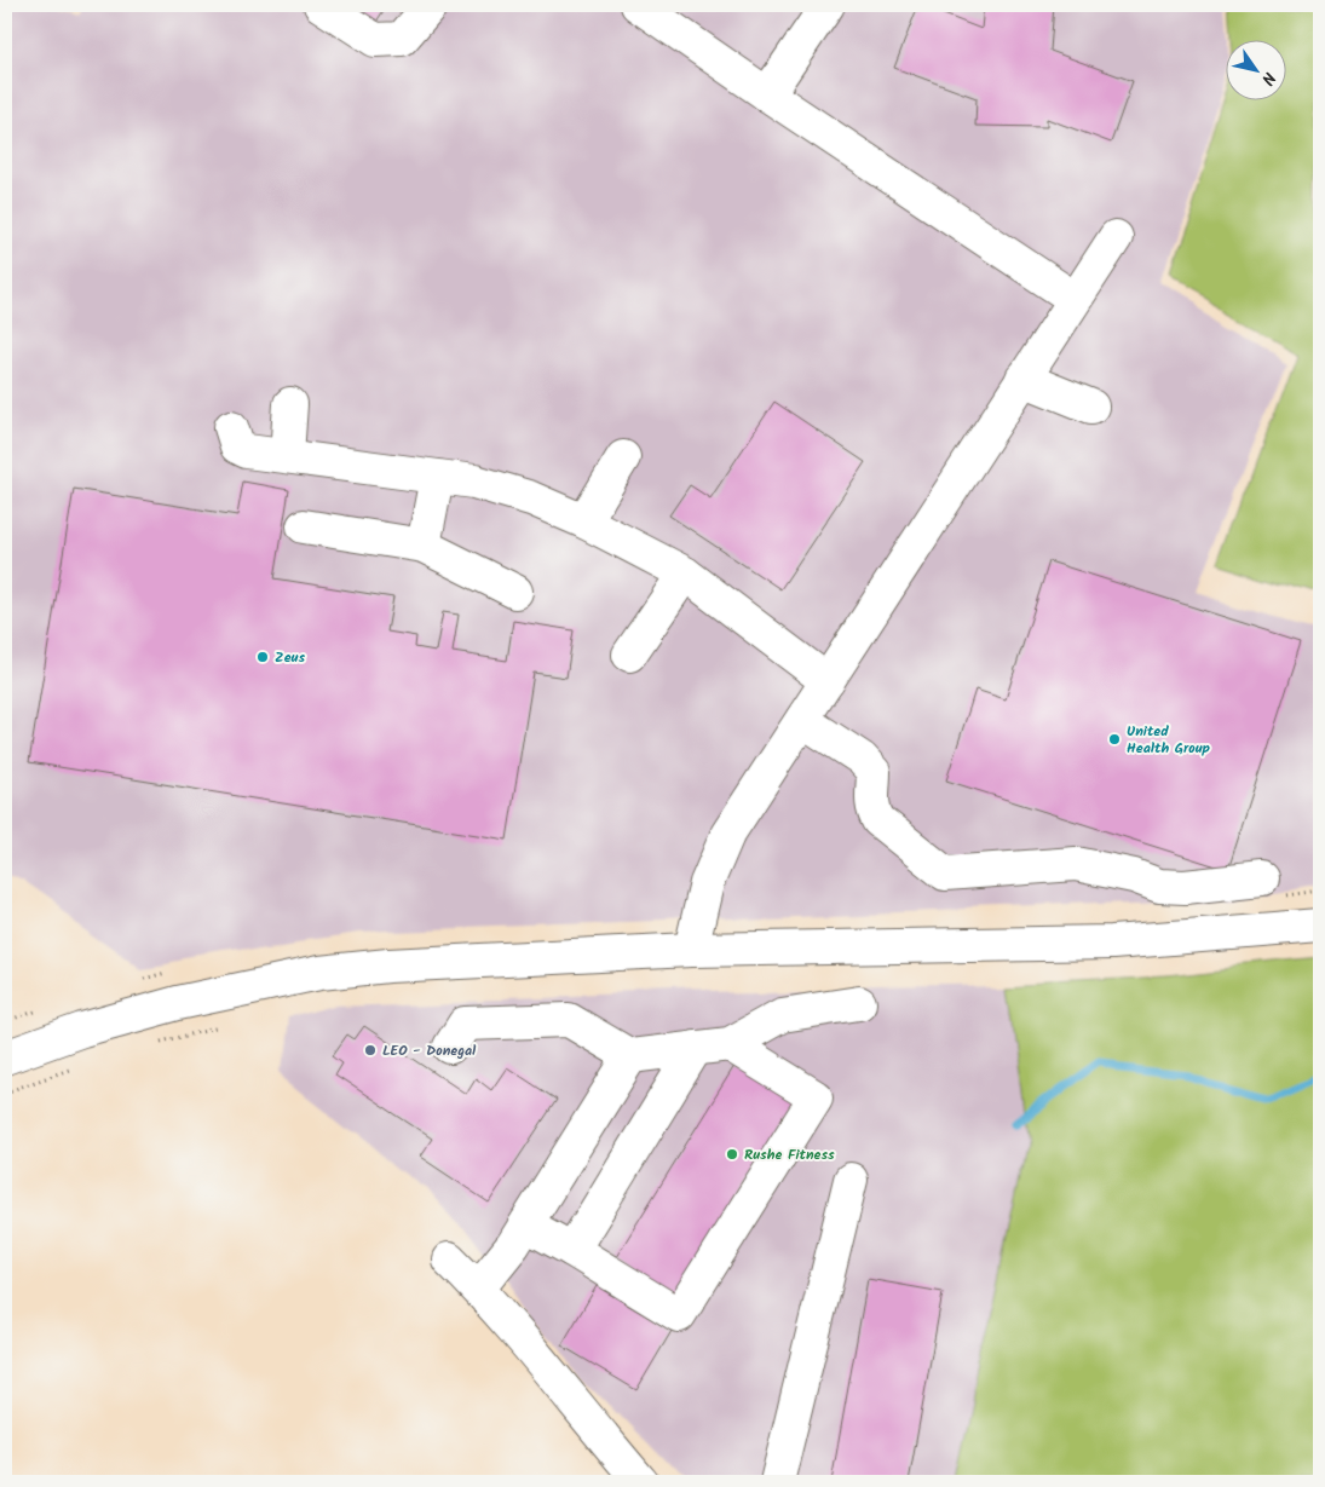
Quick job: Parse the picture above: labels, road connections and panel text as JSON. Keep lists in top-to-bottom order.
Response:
{
  "places": [
    "Zeus",
    "United Health Group",
    "LEO - Donegal",
    "Rushe Fitness"
  ],
  "north": "bottom right"
}
